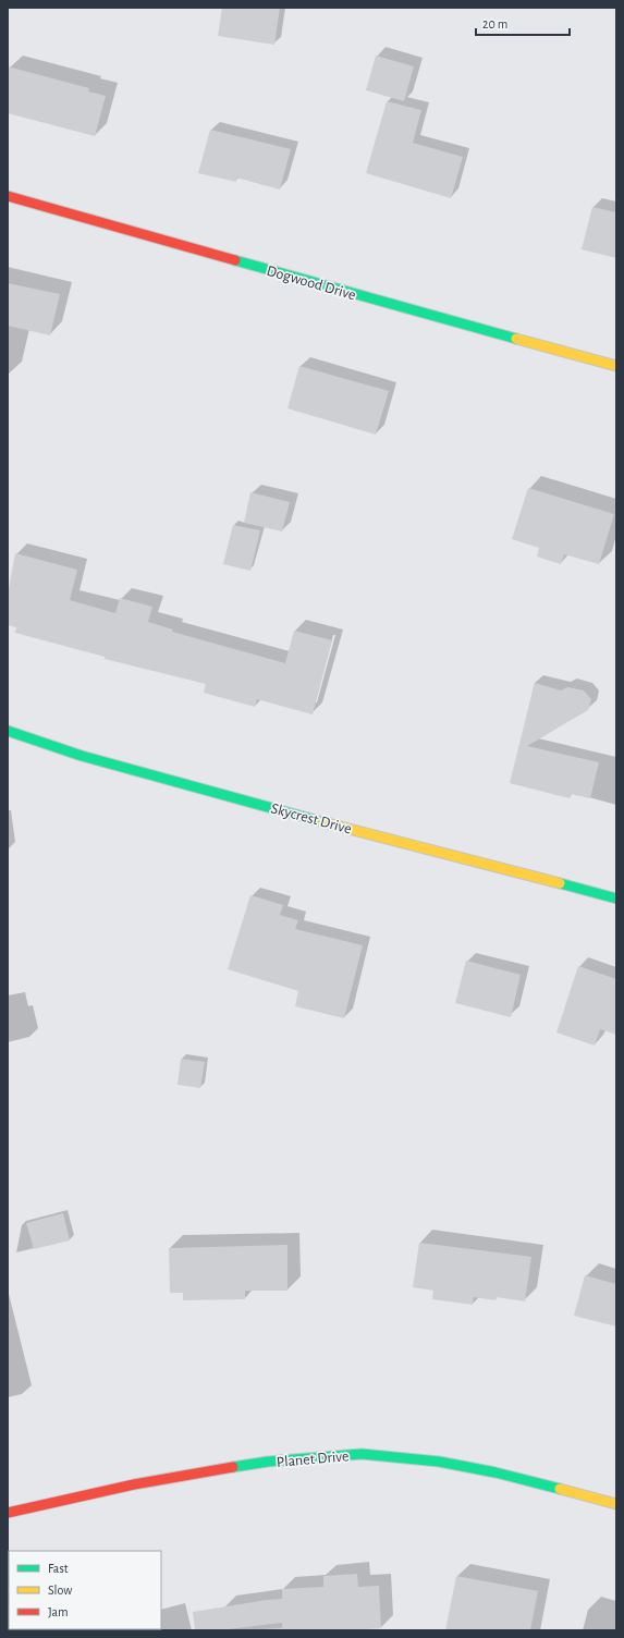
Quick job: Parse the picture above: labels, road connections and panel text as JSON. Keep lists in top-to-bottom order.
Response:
{
  "streets": {
    "street": ["Dogwood Drive", "Skycrest Drive", "Planet Drive"]
  },
  "legend": ["Fast", "Slow", "Jam"],
  "scale_bar": "20 m"
}
